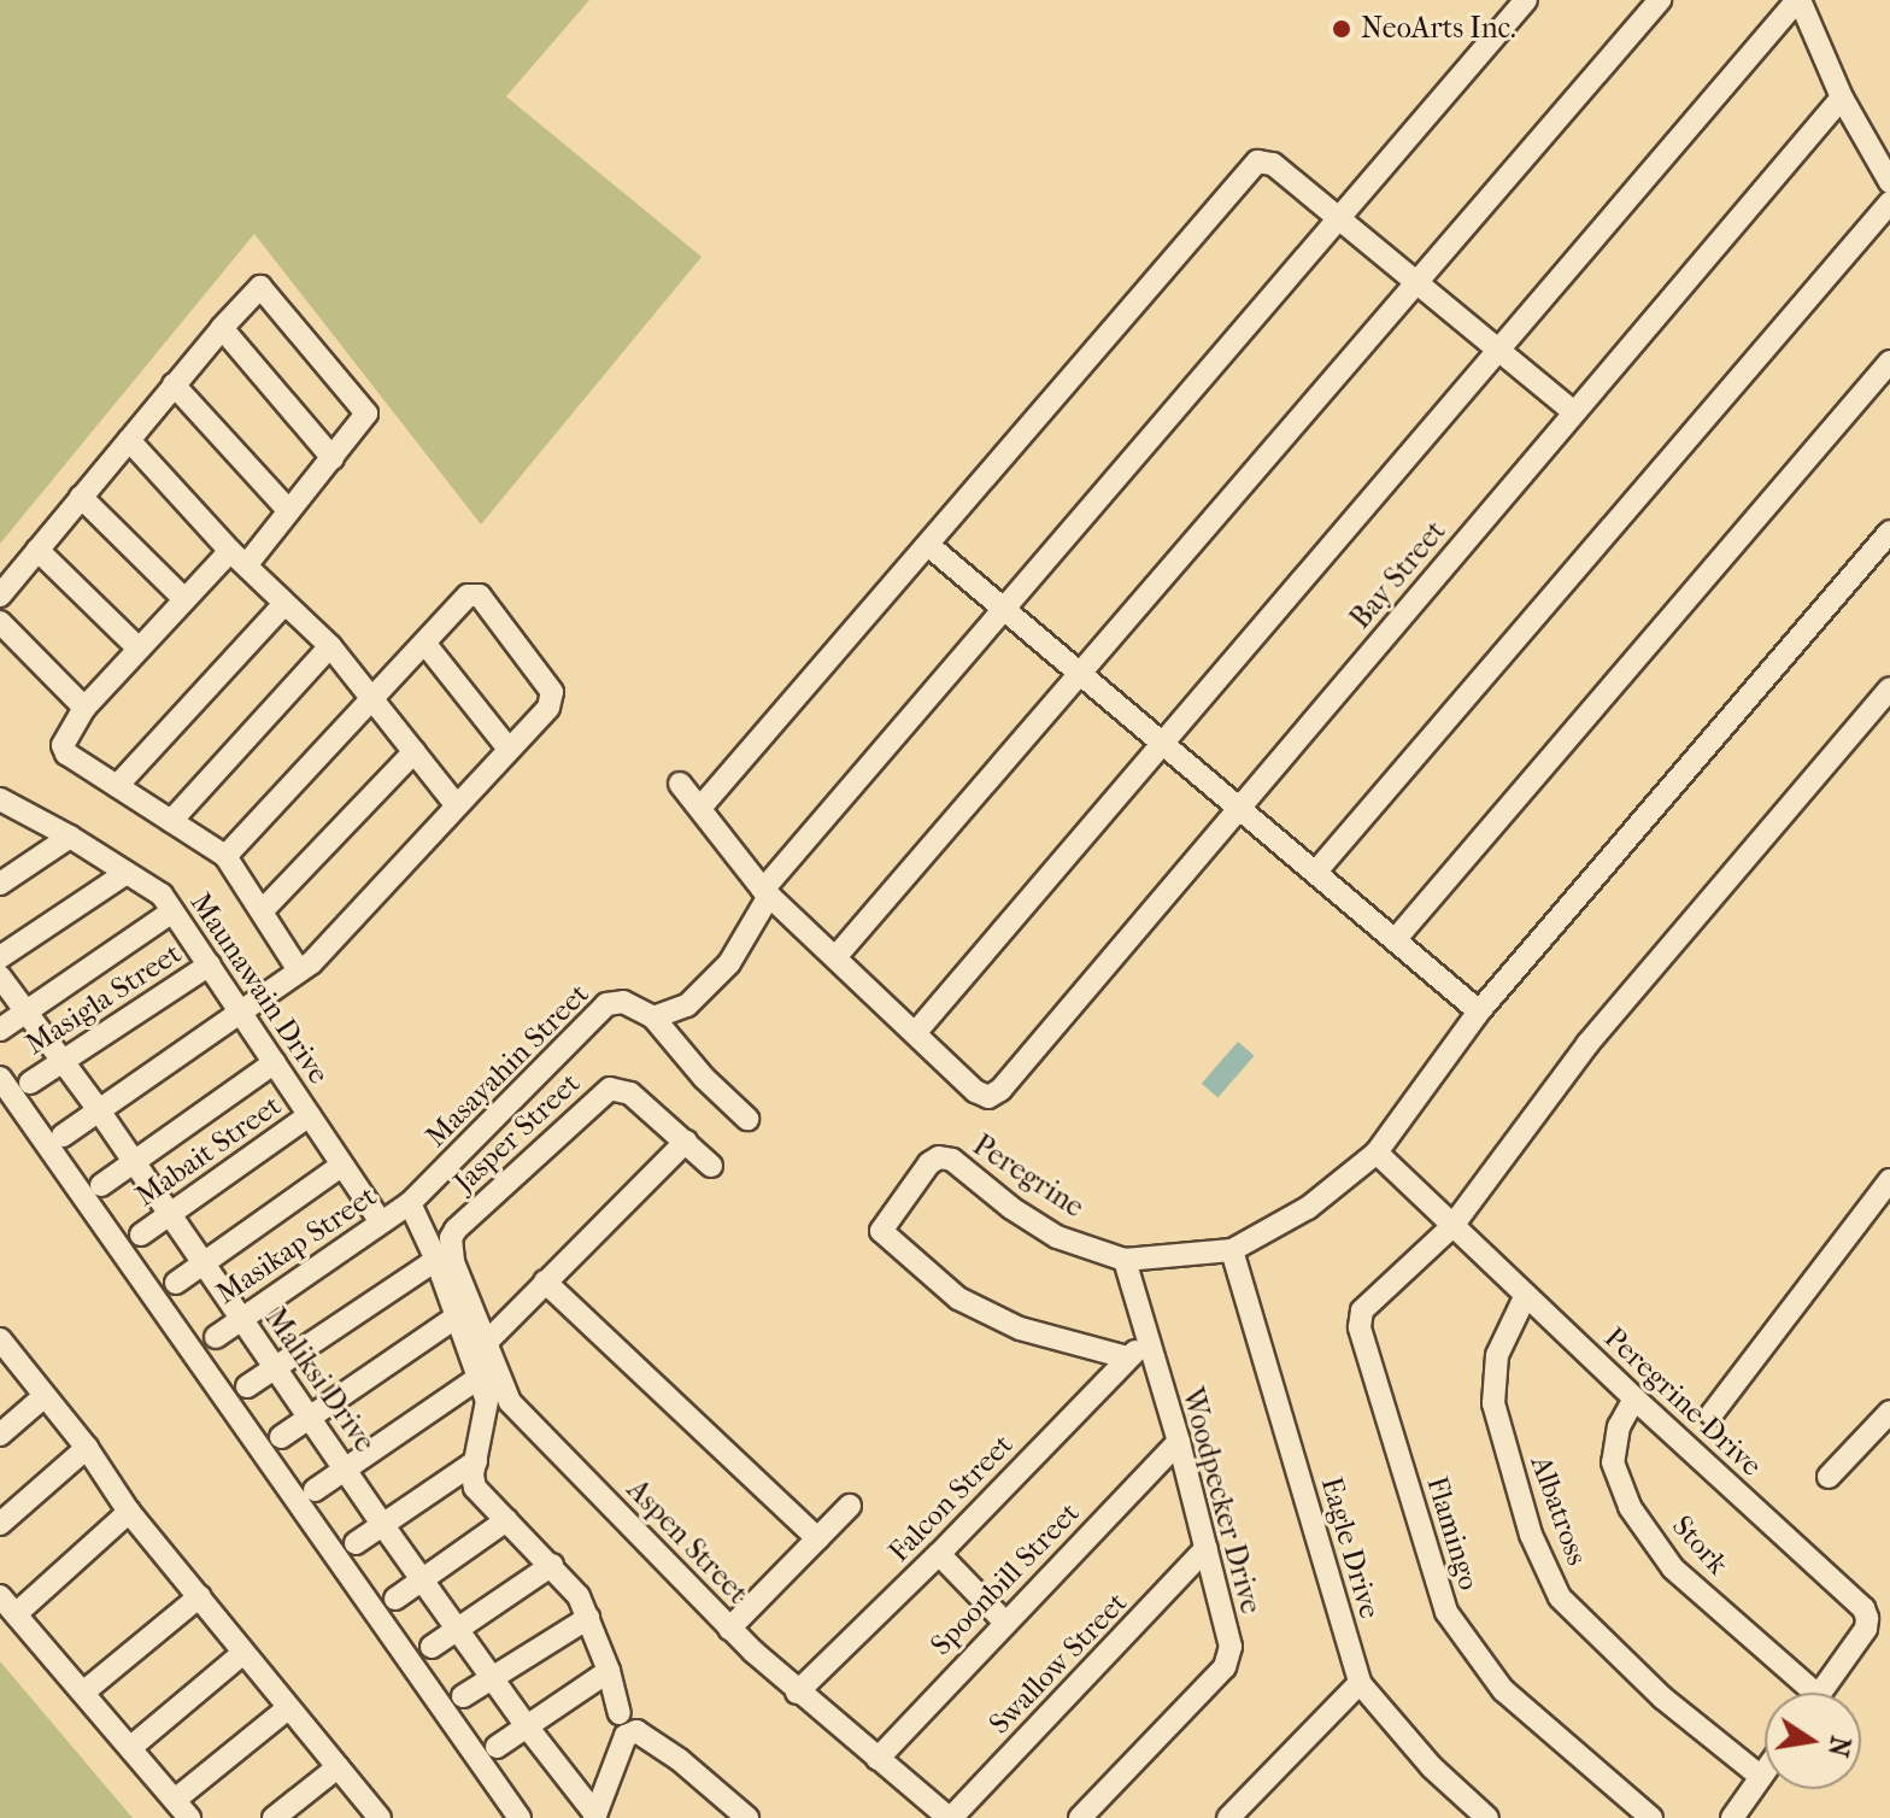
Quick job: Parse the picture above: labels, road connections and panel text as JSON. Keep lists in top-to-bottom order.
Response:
{
  "streets": {
    "street": [
      "Bay Street",
      "Maunawain Drive",
      "Masigla Street",
      "Masayahin Street",
      "Jasper Street",
      "Mabait Street",
      "Peregrine",
      "Masikap Street",
      "Maliksi Drive",
      "Peregrine Drive",
      "Falcon Street",
      "Woodpecker Drive",
      "Albatross",
      "Flamingo",
      "Aspen Street",
      "Stork",
      "Eagle Drive",
      "Spoonbill Street",
      "Swallow Street"
    ]
  },
  "crossings": [
    ["Maunawain Drive", "Masigla Street"],
    ["Maunawain Drive", "Mabait Street"],
    ["Maunawain Drive", "Masikap Street"],
    ["Masigla Street", "Maliksi Drive"],
    ["Masayahin Street", "Masikap Street"],
    ["Jasper Street", "Aspen Street"],
    ["Mabait Street", "Maliksi Drive"],
    ["Peregrine", "Peregrine Drive"],
    ["Peregrine", "Falcon Street"],
    ["Peregrine", "Woodpecker Drive"],
    ["Peregrine", "Eagle Drive"],
    ["Masikap Street", "Maliksi Drive"],
    ["Peregrine Drive", "Albatross"],
    ["Peregrine Drive", "Flamingo"],
    ["Peregrine Drive", "Stork"],
    ["Falcon Street", "Woodpecker Drive"],
    ["Falcon Street", "Aspen Street"],
    ["Woodpecker Drive", "Spoonbill Street"],
    ["Woodpecker Drive", "Swallow Street"],
    ["Aspen Street", "Spoonbill Street"]
  ],
  "places": ["NeoArts Inc."],
  "north": "right"
}
